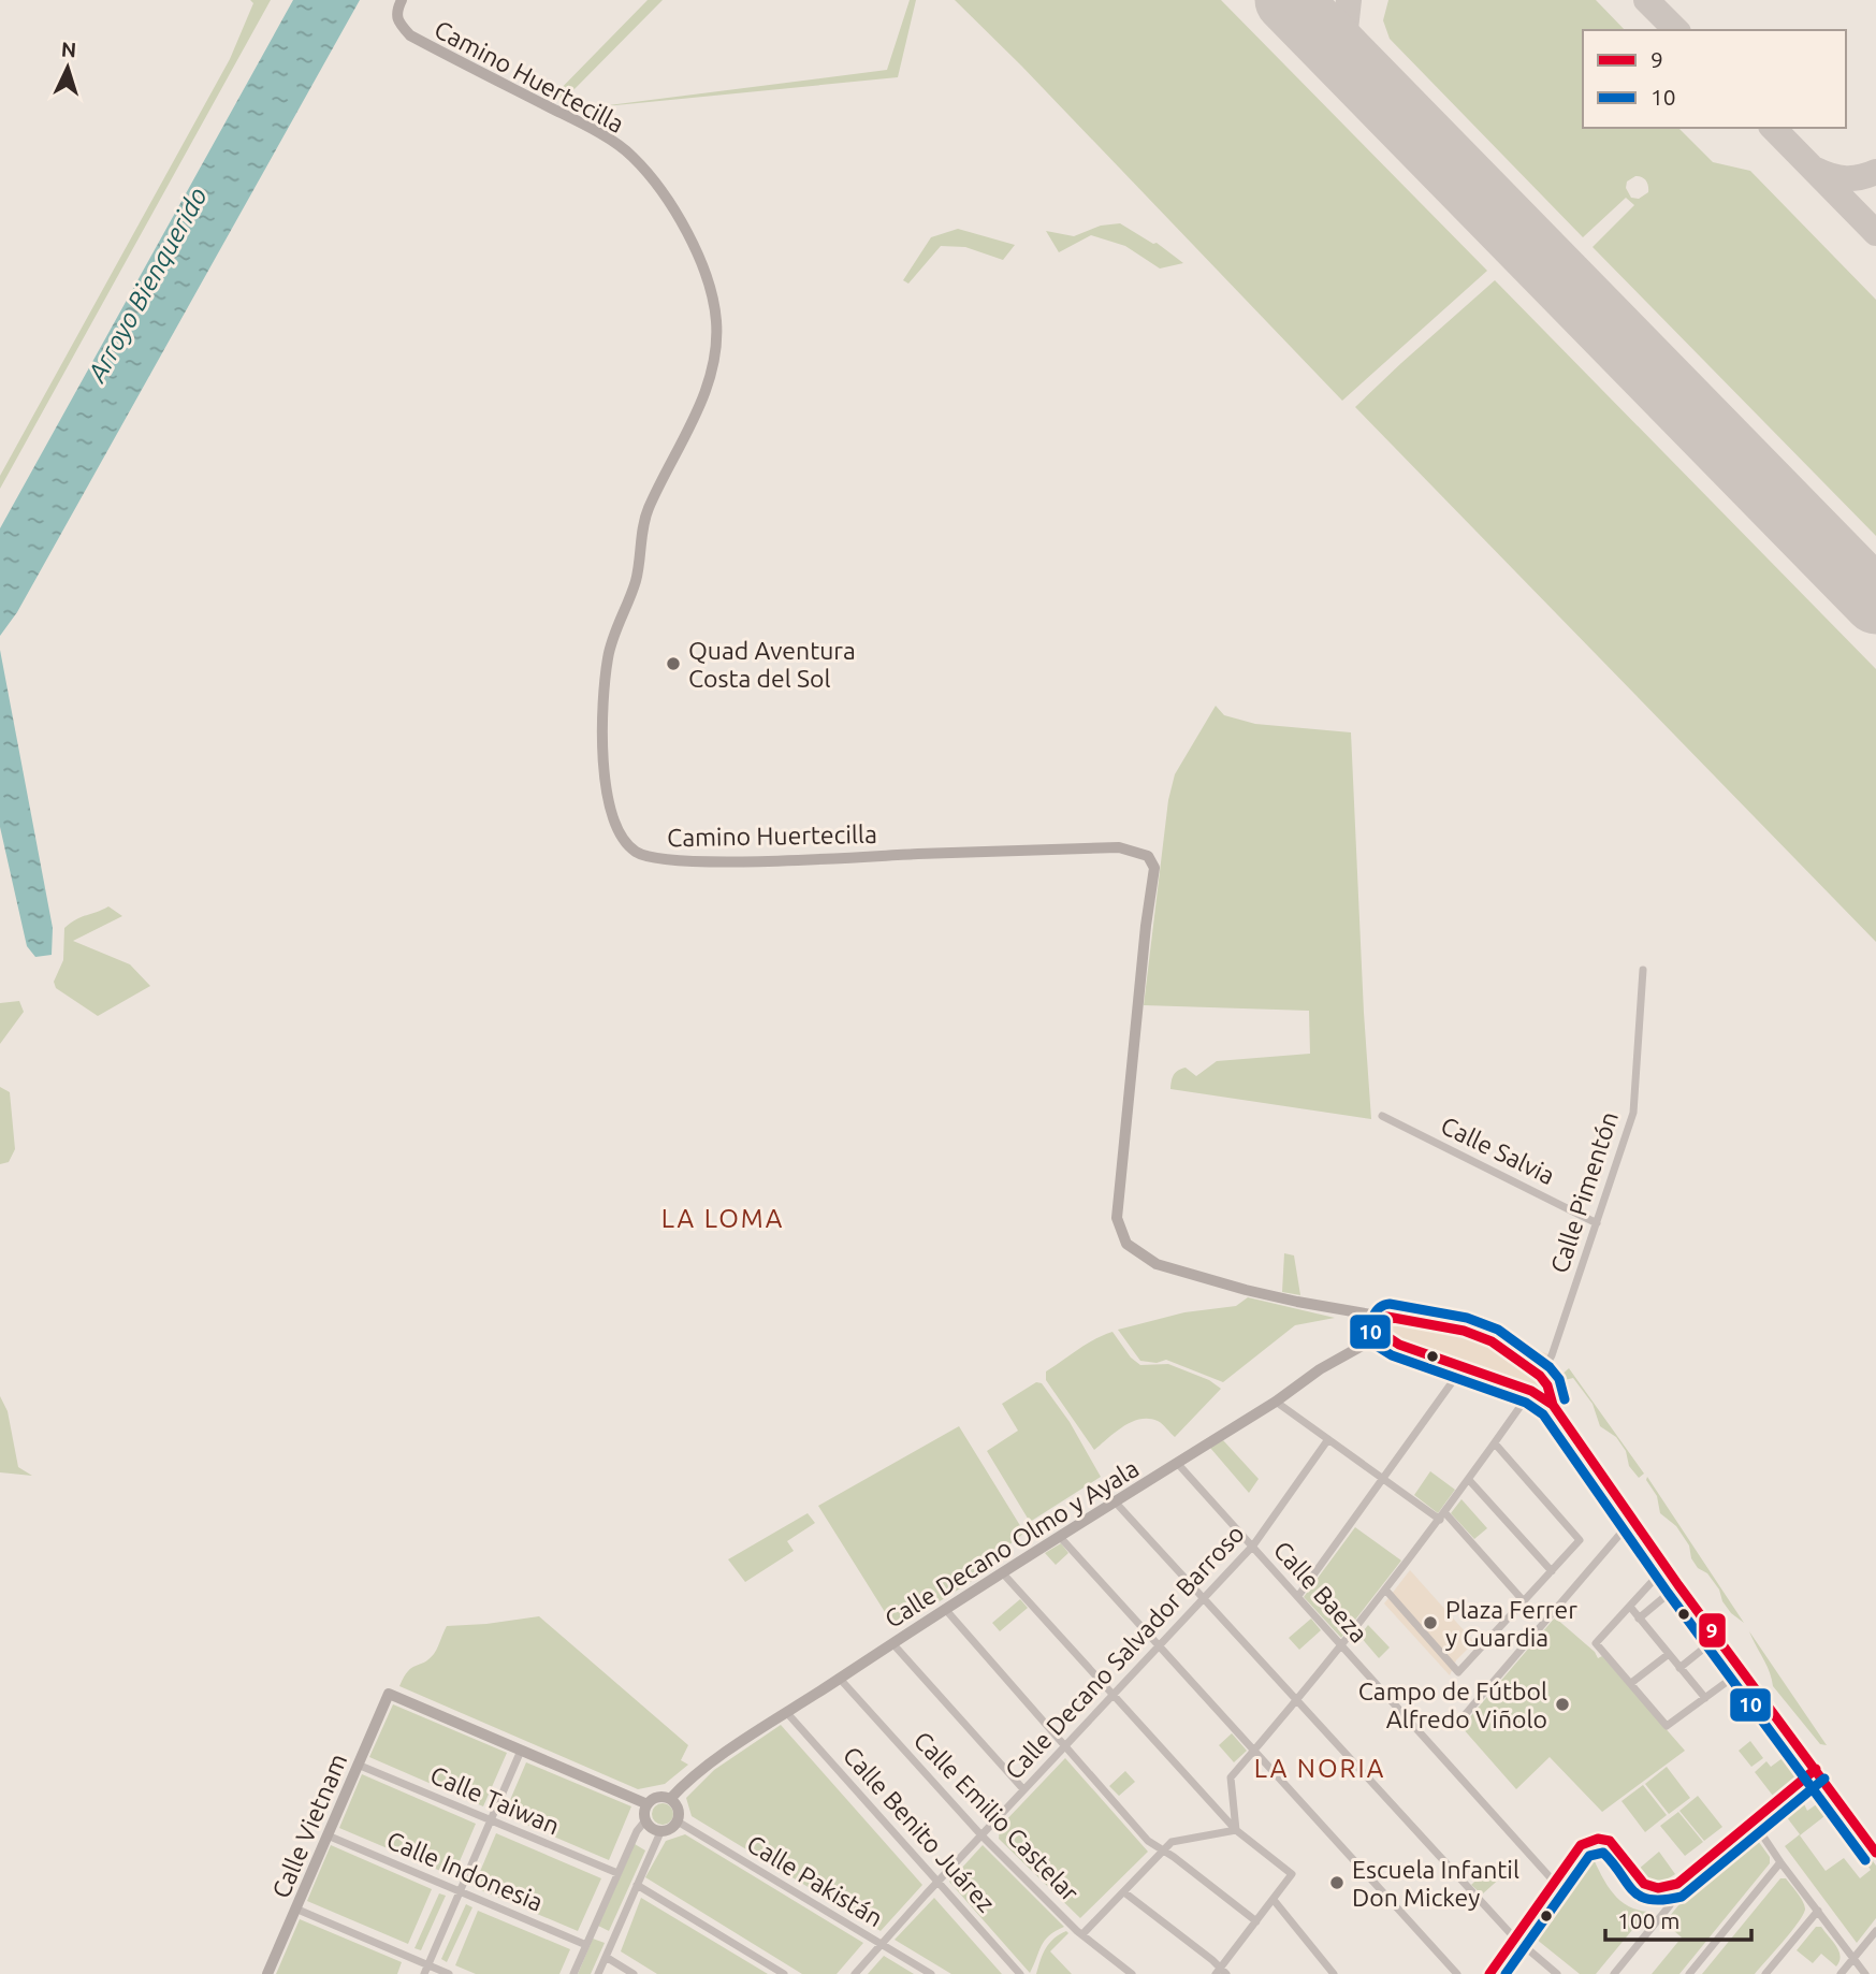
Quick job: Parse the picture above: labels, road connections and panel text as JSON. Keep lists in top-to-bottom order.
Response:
{
  "streets": {
    "street": [
      "Camino Huertecilla",
      "Calle Salvia",
      "Calle Pimentón",
      "Calle Decano Olmo y Ayala",
      "Calle Baeza",
      "Calle Decano Salvador Barroso",
      "Calle Taiwan",
      "Calle Emilio Castelar",
      "Calle Vietnam",
      "Calle Benito Juárez",
      "Calle Indonesia",
      "Calle Pakistán"
    ]
  },
  "crossings": [
    ["Calle Salvia", "Calle Pimentón"],
    ["Calle Decano Olmo y Ayala", "Calle Baeza"],
    ["Calle Decano Olmo y Ayala", "Calle Emilio Castelar"],
    ["Calle Decano Olmo y Ayala", "Calle Benito Juárez"],
    ["Calle Decano Olmo y Ayala", "Calle Pakistán"],
    ["Calle Baeza", "Calle Decano Salvador Barroso"],
    ["Calle Decano Salvador Barroso", "Calle Emilio Castelar"],
    ["Calle Decano Salvador Barroso", "Calle Benito Juárez"],
    ["Calle Decano Salvador Barroso", "Calle Pakistán"],
    ["Calle Taiwan", "Calle Vietnam"],
    ["Calle Vietnam", "Calle Indonesia"]
  ],
  "districts": ["LA LOMA", "LA NORIA"],
  "water": ["Arroyo Bienquerido"],
  "places": [
    "Quad Aventura Costa del Sol",
    "Plaza Ferrer y Guardia",
    "Campo de Fútbol Alfredo Viñolo",
    "Escuela Infantil Don Mickey"
  ],
  "lines": ["transit line 10", "transit line 9"],
  "legend": ["9", "10"],
  "scale_bar": "100 m",
  "north": "top"
}
